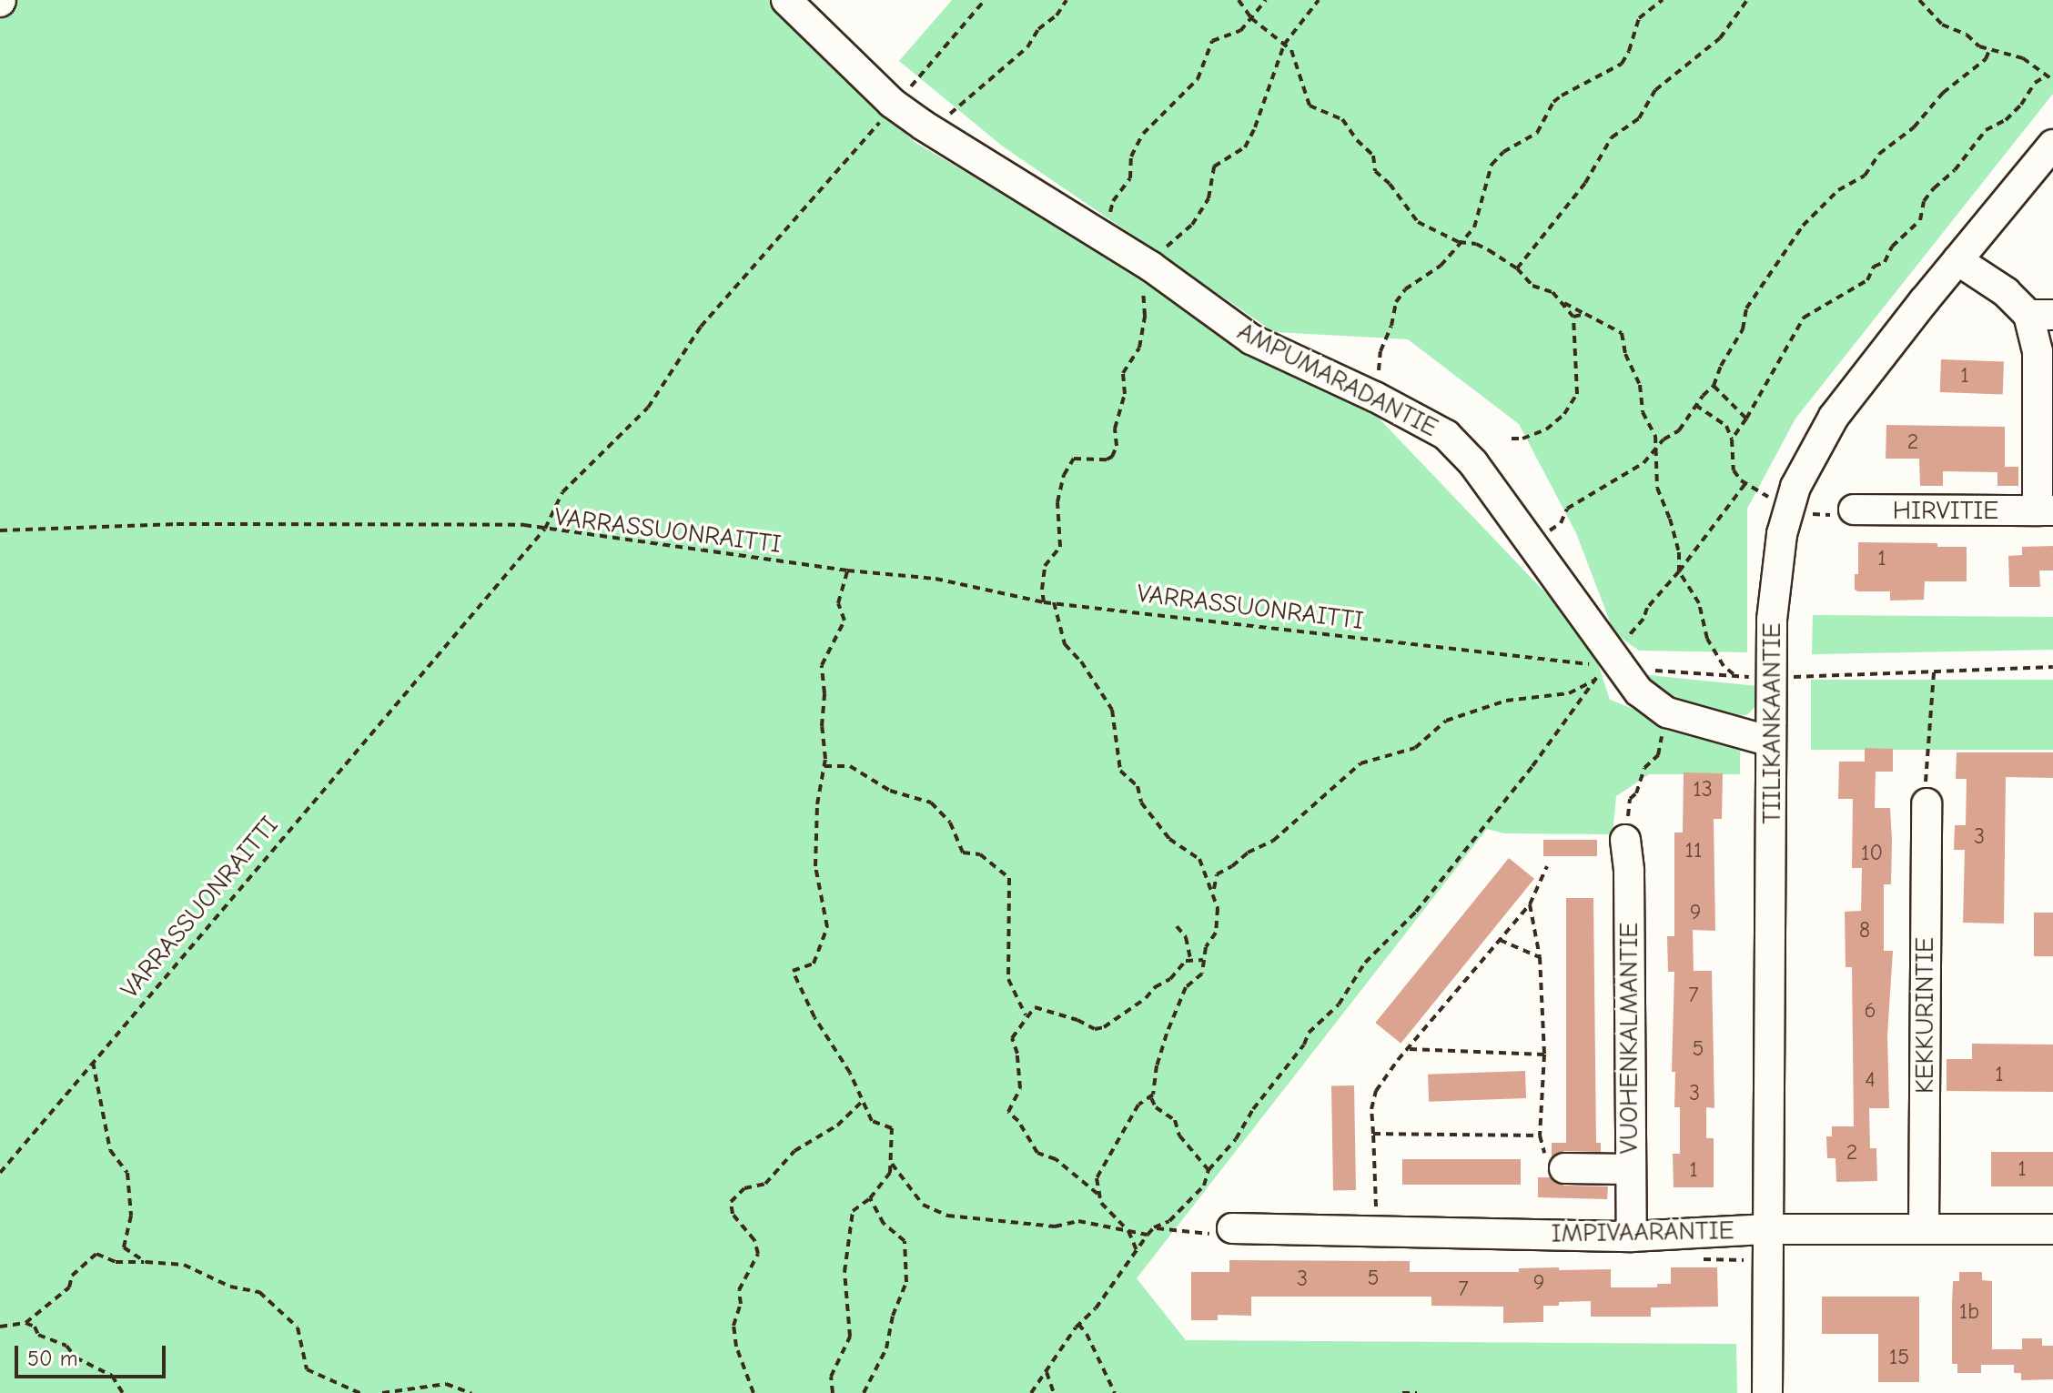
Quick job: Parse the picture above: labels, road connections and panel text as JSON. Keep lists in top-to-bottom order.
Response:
{
  "streets": {
    "street": [
      "AMPUMARADANTIE",
      "HIRVITIE",
      "TIILIKANKAANTIE",
      "KEKKURINTIE",
      "VUOHENKALMANTIE",
      "IMPIVAARANTIE"
    ],
    "path": ["VARRASSUONRAITTI"]
  },
  "crossings": [
    ["AMPUMARADANTIE", "VARRASSUONRAITTI"],
    ["AMPUMARADANTIE", "TIILIKANKAANTIE"],
    ["VARRASSUONRAITTI", "TIILIKANKAANTIE"],
    ["TIILIKANKAANTIE", "IMPIVAARANTIE"],
    ["KEKKURINTIE", "IMPIVAARANTIE"],
    ["VUOHENKALMANTIE", "IMPIVAARANTIE"]
  ],
  "house_numbers": [
    "1",
    "2",
    "1",
    "13",
    "3",
    "11",
    "10",
    "9",
    "8",
    "7",
    "6",
    "5",
    "1",
    "4",
    "3",
    "2",
    "1",
    "1",
    "5",
    "3",
    "9",
    "7",
    "1b",
    "15"
  ],
  "scale_bar": "50 m"
}
